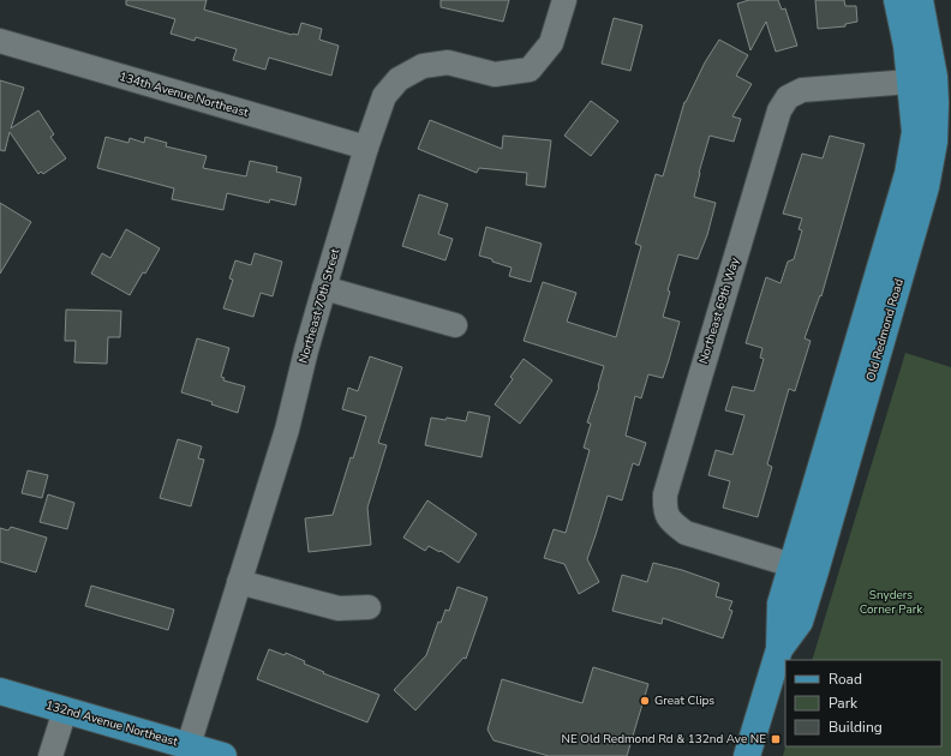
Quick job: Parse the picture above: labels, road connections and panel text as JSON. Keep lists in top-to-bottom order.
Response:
{
  "streets": {
    "main road": ["Old Redmond Road", "132nd Avenue Northeast"],
    "street": ["134th Avenue Northeast", "Northeast 70th Street", "Northeast 69th Way"]
  },
  "crossings": [
    ["134th Avenue Northeast", "Northeast 70th Street"],
    ["Northeast 70th Street", "132nd Avenue Northeast"],
    ["Northeast 69th Way", "Old Redmond Road"]
  ],
  "parks": ["Snyders Corner Park"],
  "places": {
    "other": ["Great Clips"],
    "transit": ["NE Old Redmond Rd & 132nd Ave NE"]
  },
  "legend": ["Road", "Park", "Building"]
}
